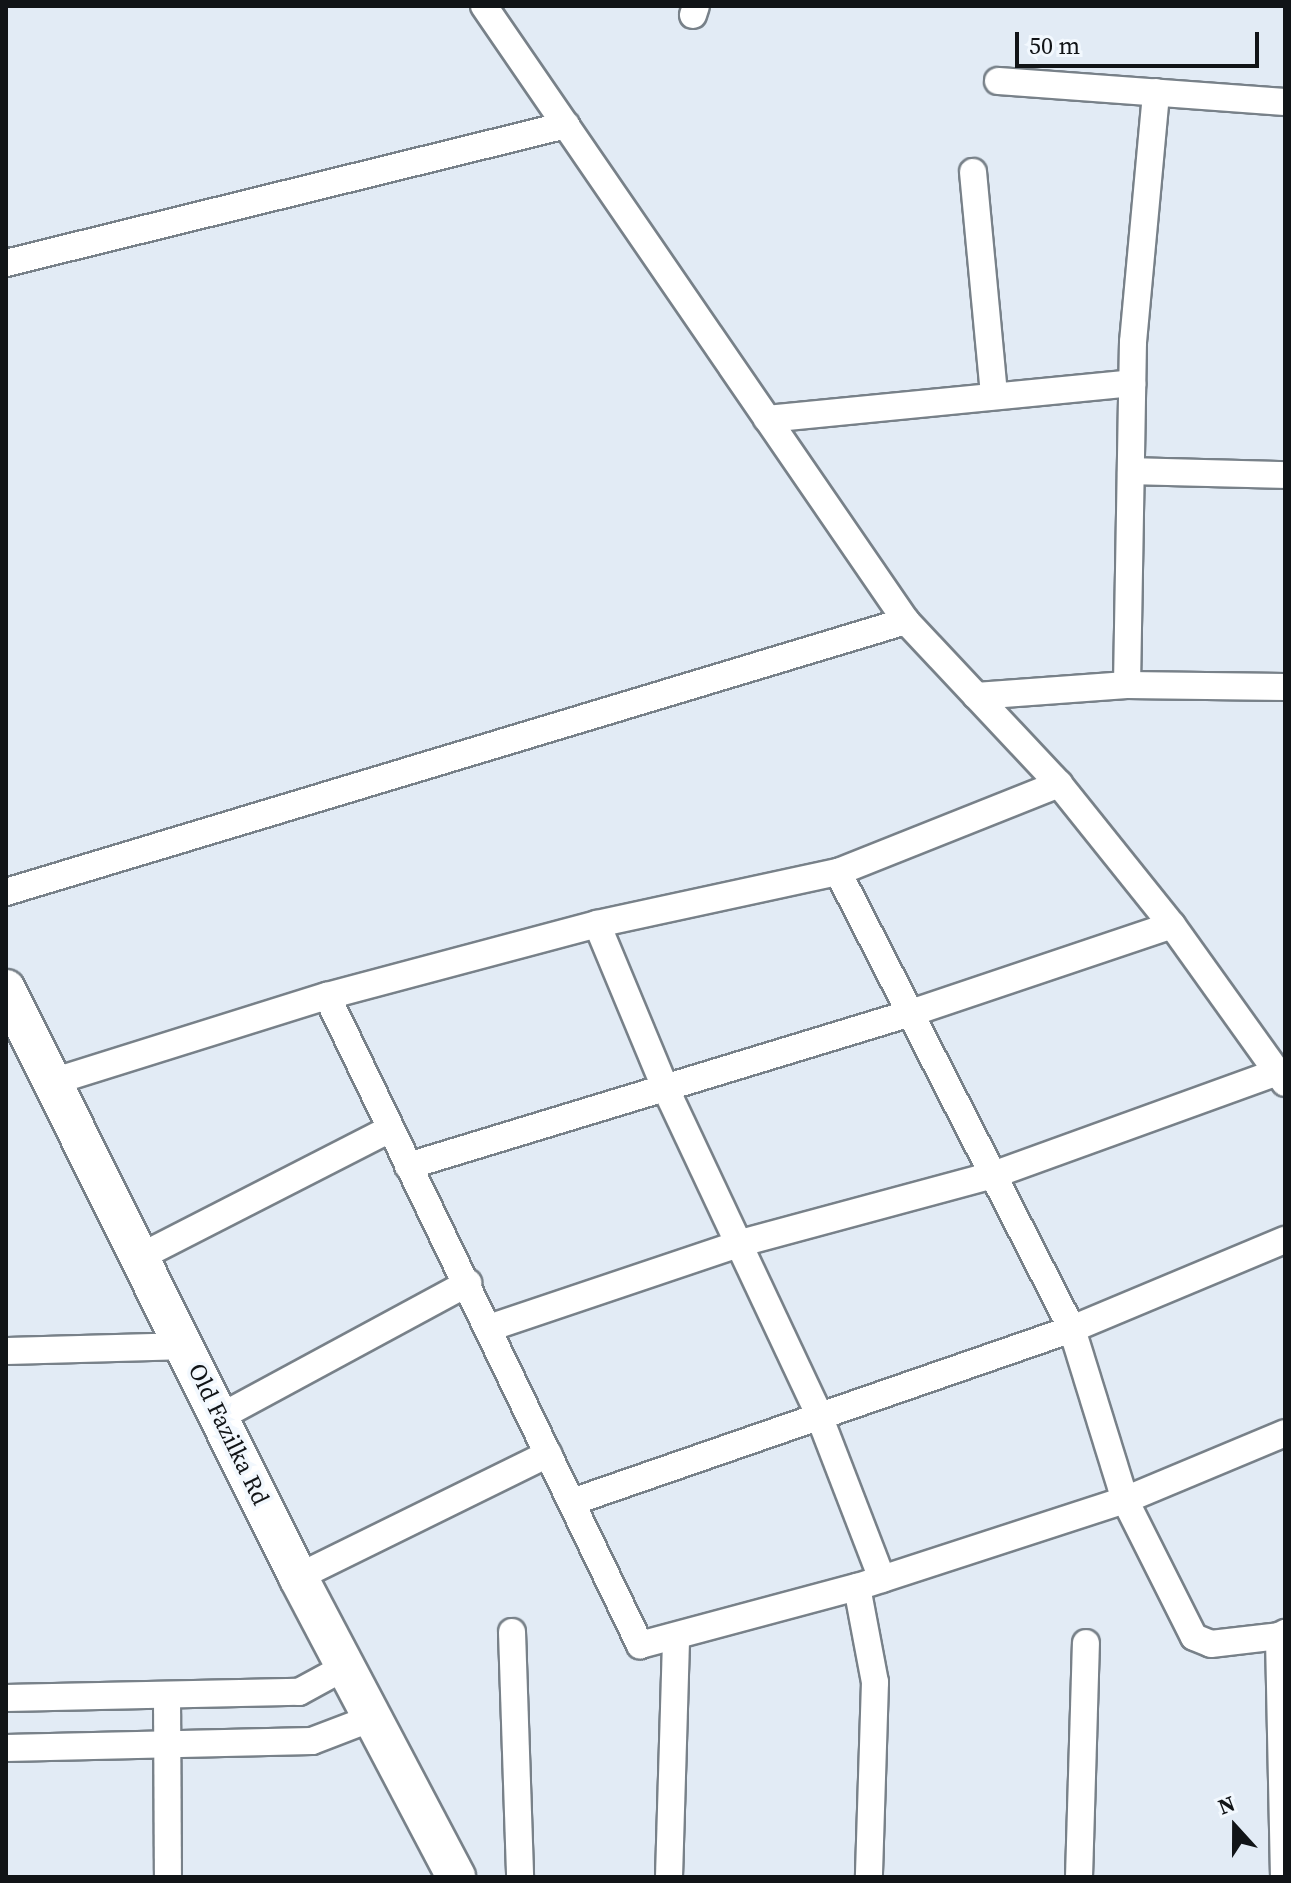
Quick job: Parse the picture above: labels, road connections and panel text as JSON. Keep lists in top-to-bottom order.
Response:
{
  "streets": {
    "main road": ["Old Fazilka Rd"]
  },
  "scale_bar": "50 m",
  "north": "top"
}
